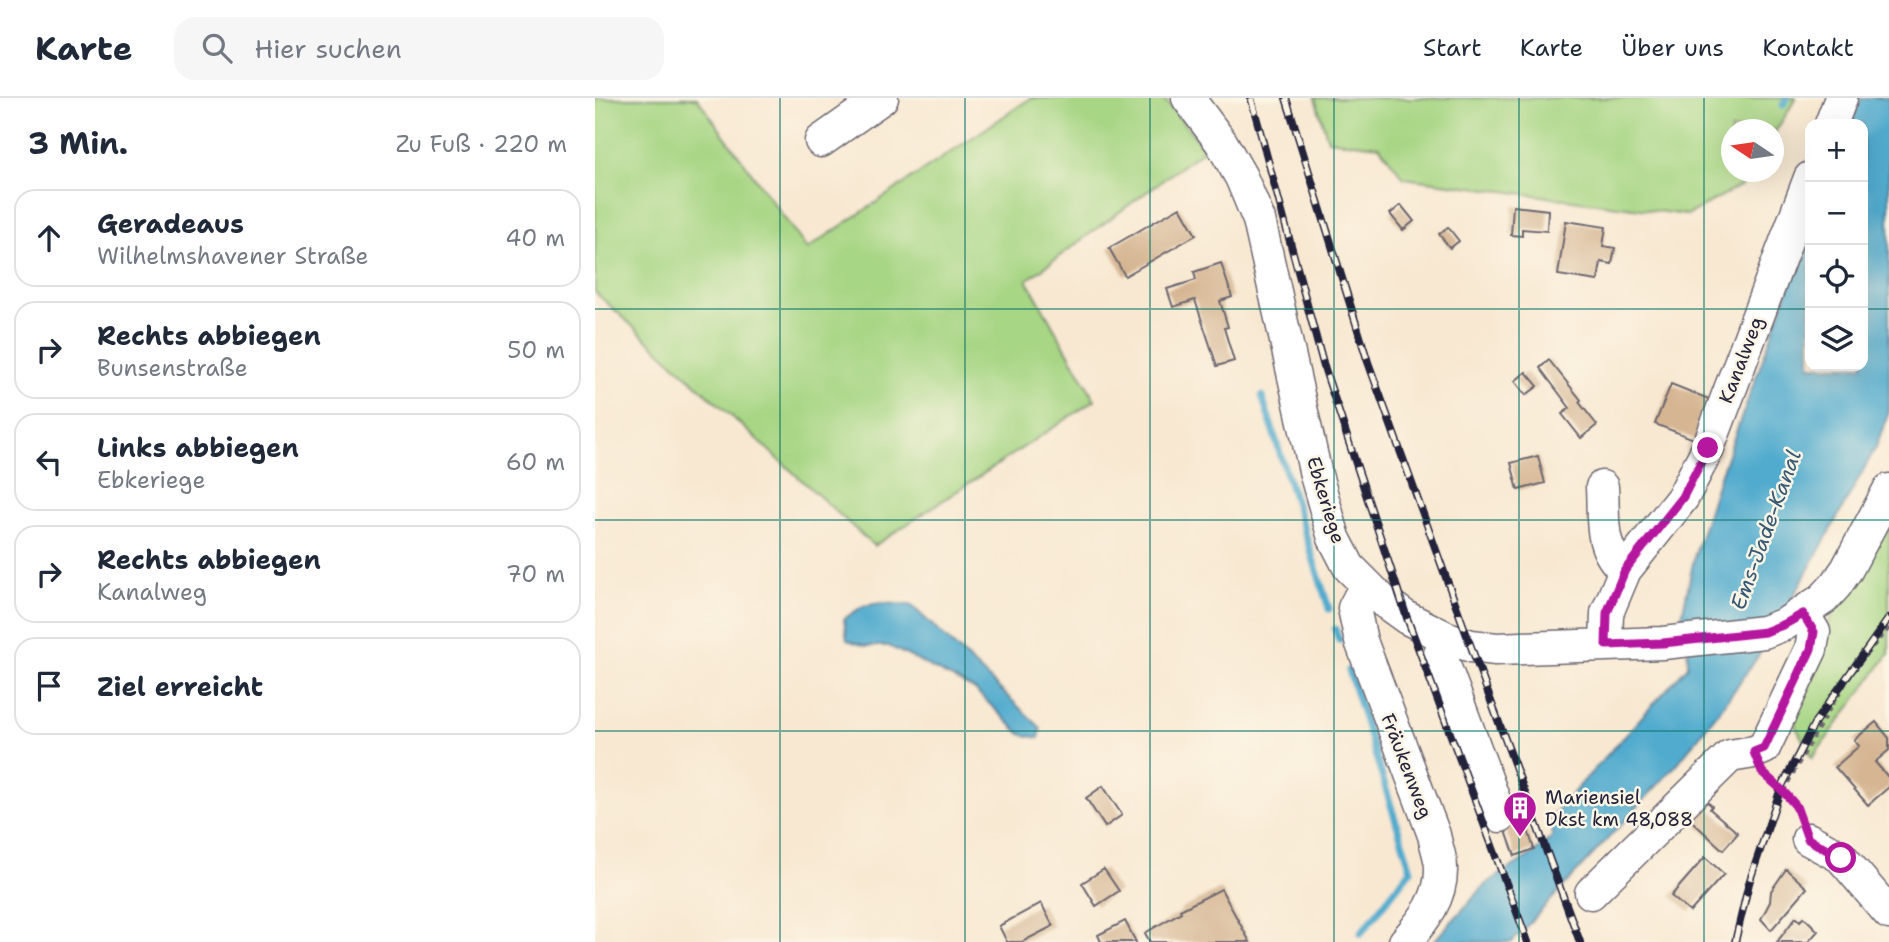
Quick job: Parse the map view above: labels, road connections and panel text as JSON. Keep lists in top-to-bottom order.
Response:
{
  "streets": {
    "street": ["Kanalweg", "Ebkeriege", "Fräukenweg"]
  },
  "crossings": [
    ["Kanalweg", "Ebkeriege"],
    ["Ebkeriege", "Fräukenweg"]
  ],
  "water": ["Ems-Jade-Kanal"],
  "places": {
    "building": ["Mariensiel Dkst km 48,088"]
  },
  "north": "left",
  "page": {
    "header": "Karte",
    "search": "Hier suchen",
    "nav": [
      "Start",
      "Karte",
      "Über uns",
      "Kontakt"
    ],
    "heading": ["3 Min.", "Zu Fuß · 220 m"],
    "map_buttons": ["+", "−"],
    "list": [
      ["Geradeaus", "Wilhelmshavener Straße", "40 m"],
      ["Rechts abbiegen", "Bunsenstraße", "50 m"],
      ["Links abbiegen", "Ebkeriege", "60 m"],
      ["Rechts abbiegen", "Kanalweg", "70 m"],
      "Ziel erreicht"
    ]
  }
}
